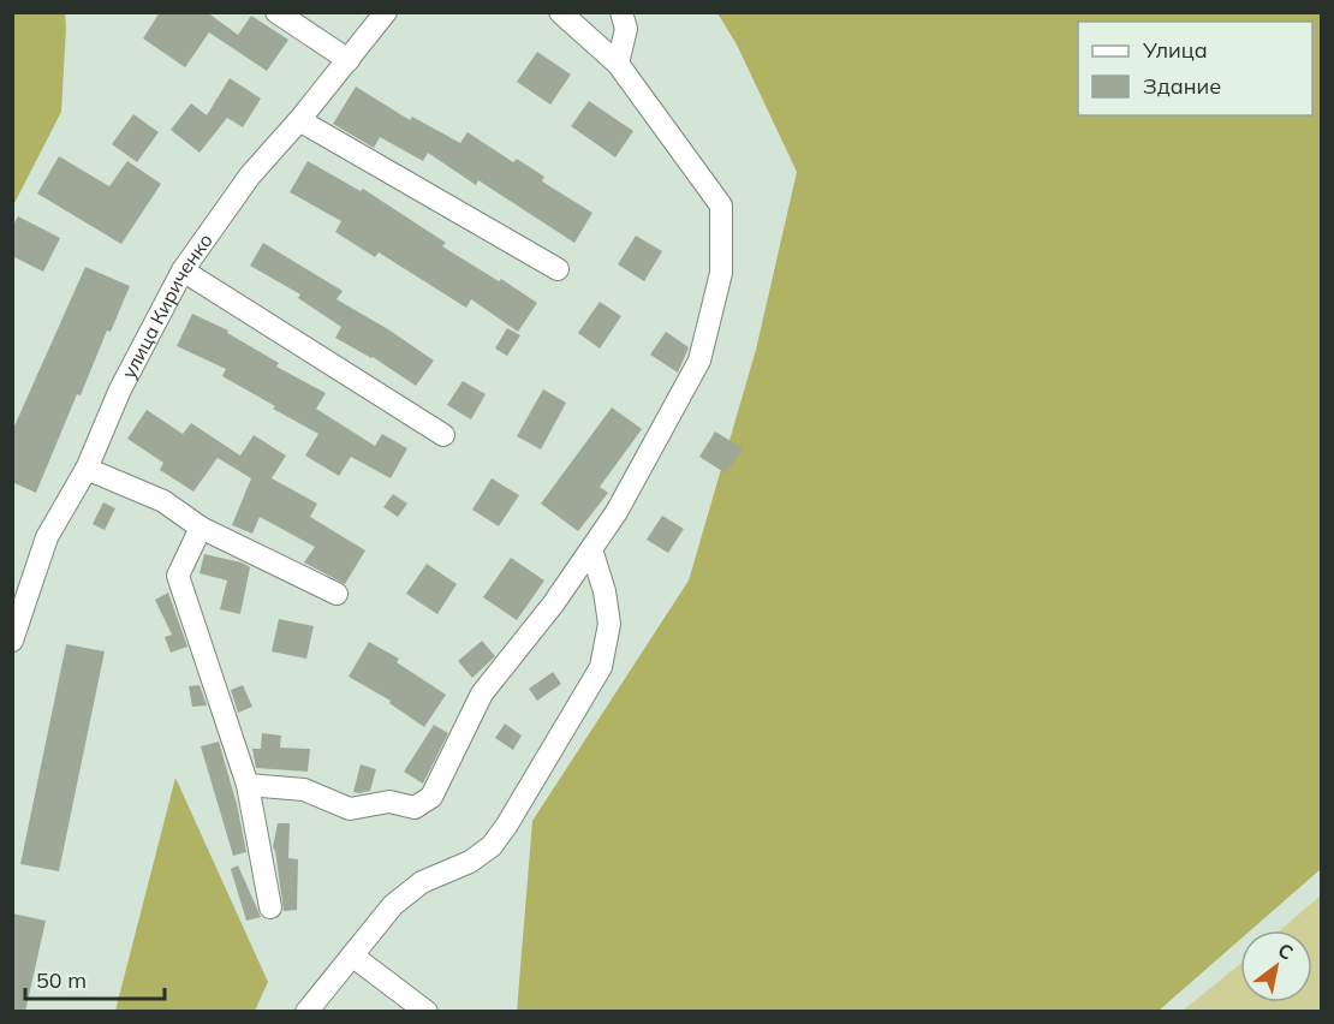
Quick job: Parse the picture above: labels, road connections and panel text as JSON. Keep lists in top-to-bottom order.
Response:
{
  "streets": {
    "street": ["улица Кириченко"]
  },
  "legend": ["Улица", "Здание"],
  "scale_bar": "50 m",
  "north": "top right"
}
